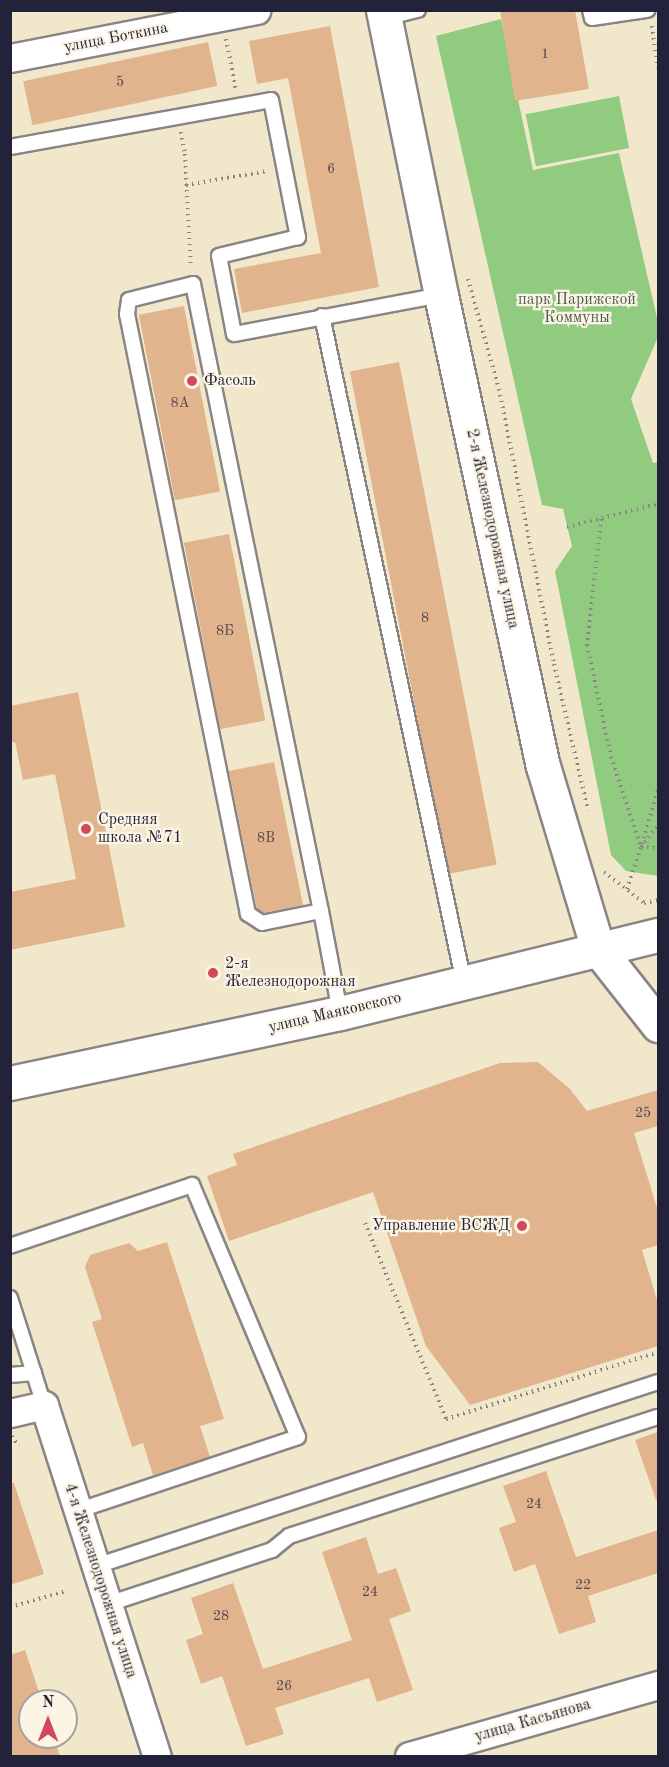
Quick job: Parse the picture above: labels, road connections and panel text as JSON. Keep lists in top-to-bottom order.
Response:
{
  "streets": {
    "main road": ["2-я Железнодорожная улица", "улица Маяковского"],
    "street": ["улица Боткина", "4-я Железнодорожная улица", "улица Касьянова"]
  },
  "crossings": [
    ["2-я Железнодорожная улица", "улица Маяковского"]
  ],
  "parks": ["парк Парижской Коммуны"],
  "places": [
    "Фасоль",
    "Средняя школа №71",
    "2-я Железнодорожная",
    "Управление ВСЖД"
  ],
  "house_numbers": [
    "1",
    "5",
    "6",
    "8А",
    "8",
    "8Б",
    "8В",
    "25",
    "24",
    "22",
    "24",
    "28",
    "26"
  ],
  "north": "top"
}
